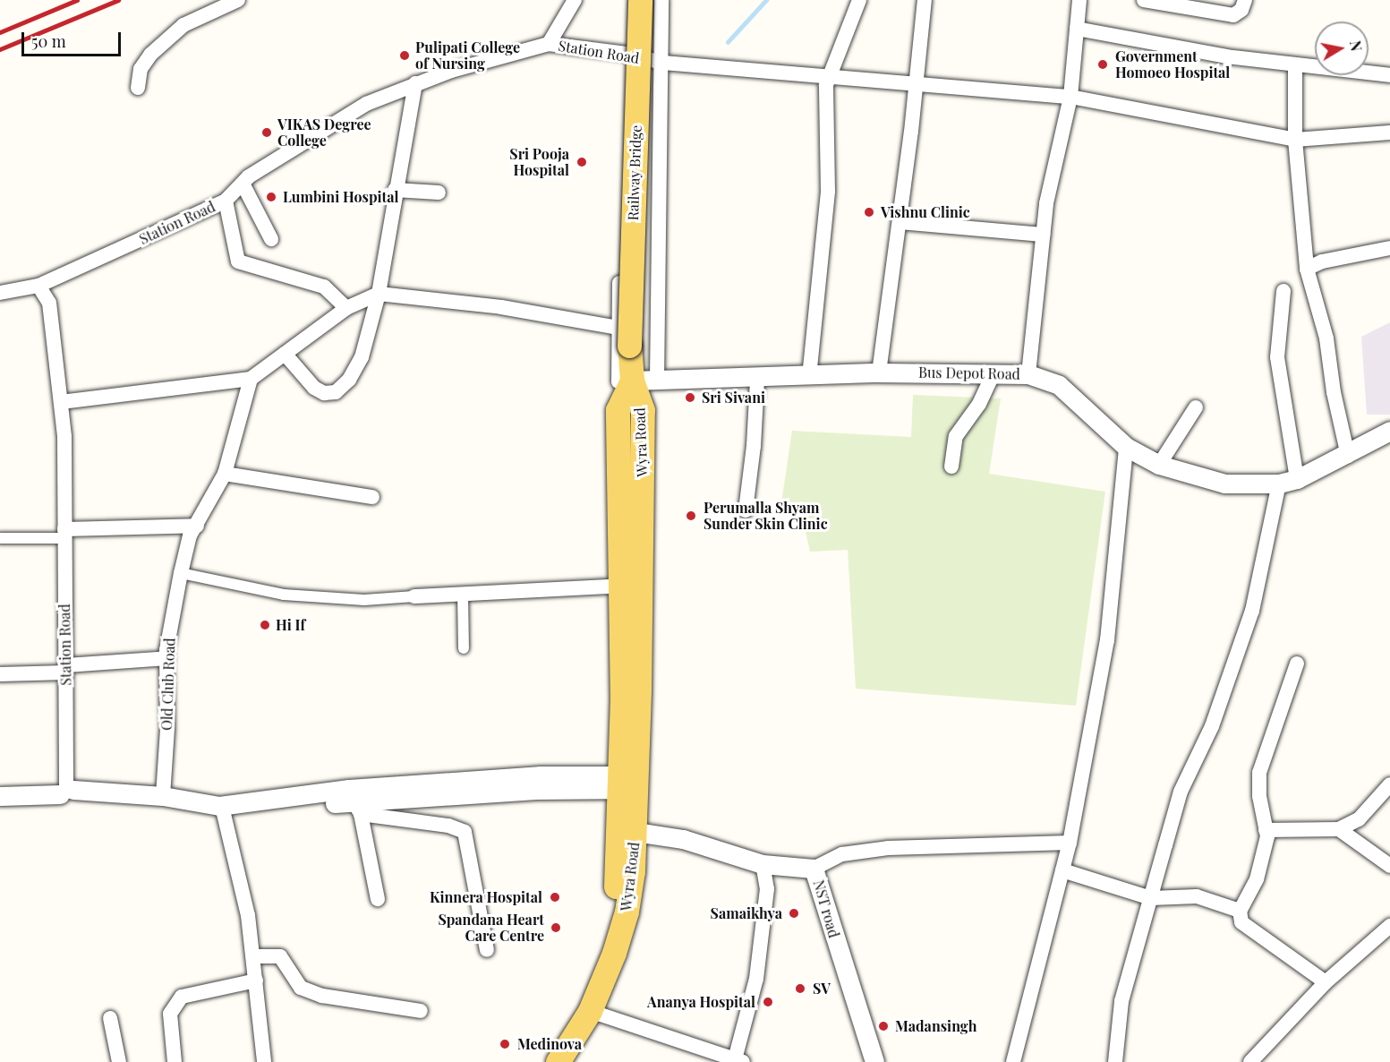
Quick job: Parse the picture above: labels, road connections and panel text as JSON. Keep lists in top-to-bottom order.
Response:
{
  "streets": {
    "main road": ["Railway Bridge", "Wyra Road"],
    "street": [
      "Station Road",
      "Bus Depot Road",
      "Old Club Road",
      "NST road"
    ]
  },
  "crossings": [
    ["Railway Bridge", "Bus Depot Road"],
    ["Railway Bridge", "Wyra Road"],
    ["Bus Depot Road", "Wyra Road"],
    ["Wyra Road", "NST road"]
  ],
  "places": [
    "Pulipati College of Nursing",
    "Government Homoeo Hospital",
    "VIKAS Degree College",
    "Sri Pooja Hospital",
    "Lumbini Hospital",
    "Vishnu Clinic",
    "Sri Sivani",
    "Perumalla Shyam Sunder Skin Clinic",
    "Hi If",
    "Kinnera Hospital",
    "Samaikhya",
    "Spandana Heart Care Centre",
    "SV",
    "Ananya Hospital",
    "Madansingh",
    "Medinova"
  ],
  "scale_bar": "50 m",
  "north": "right"
}
